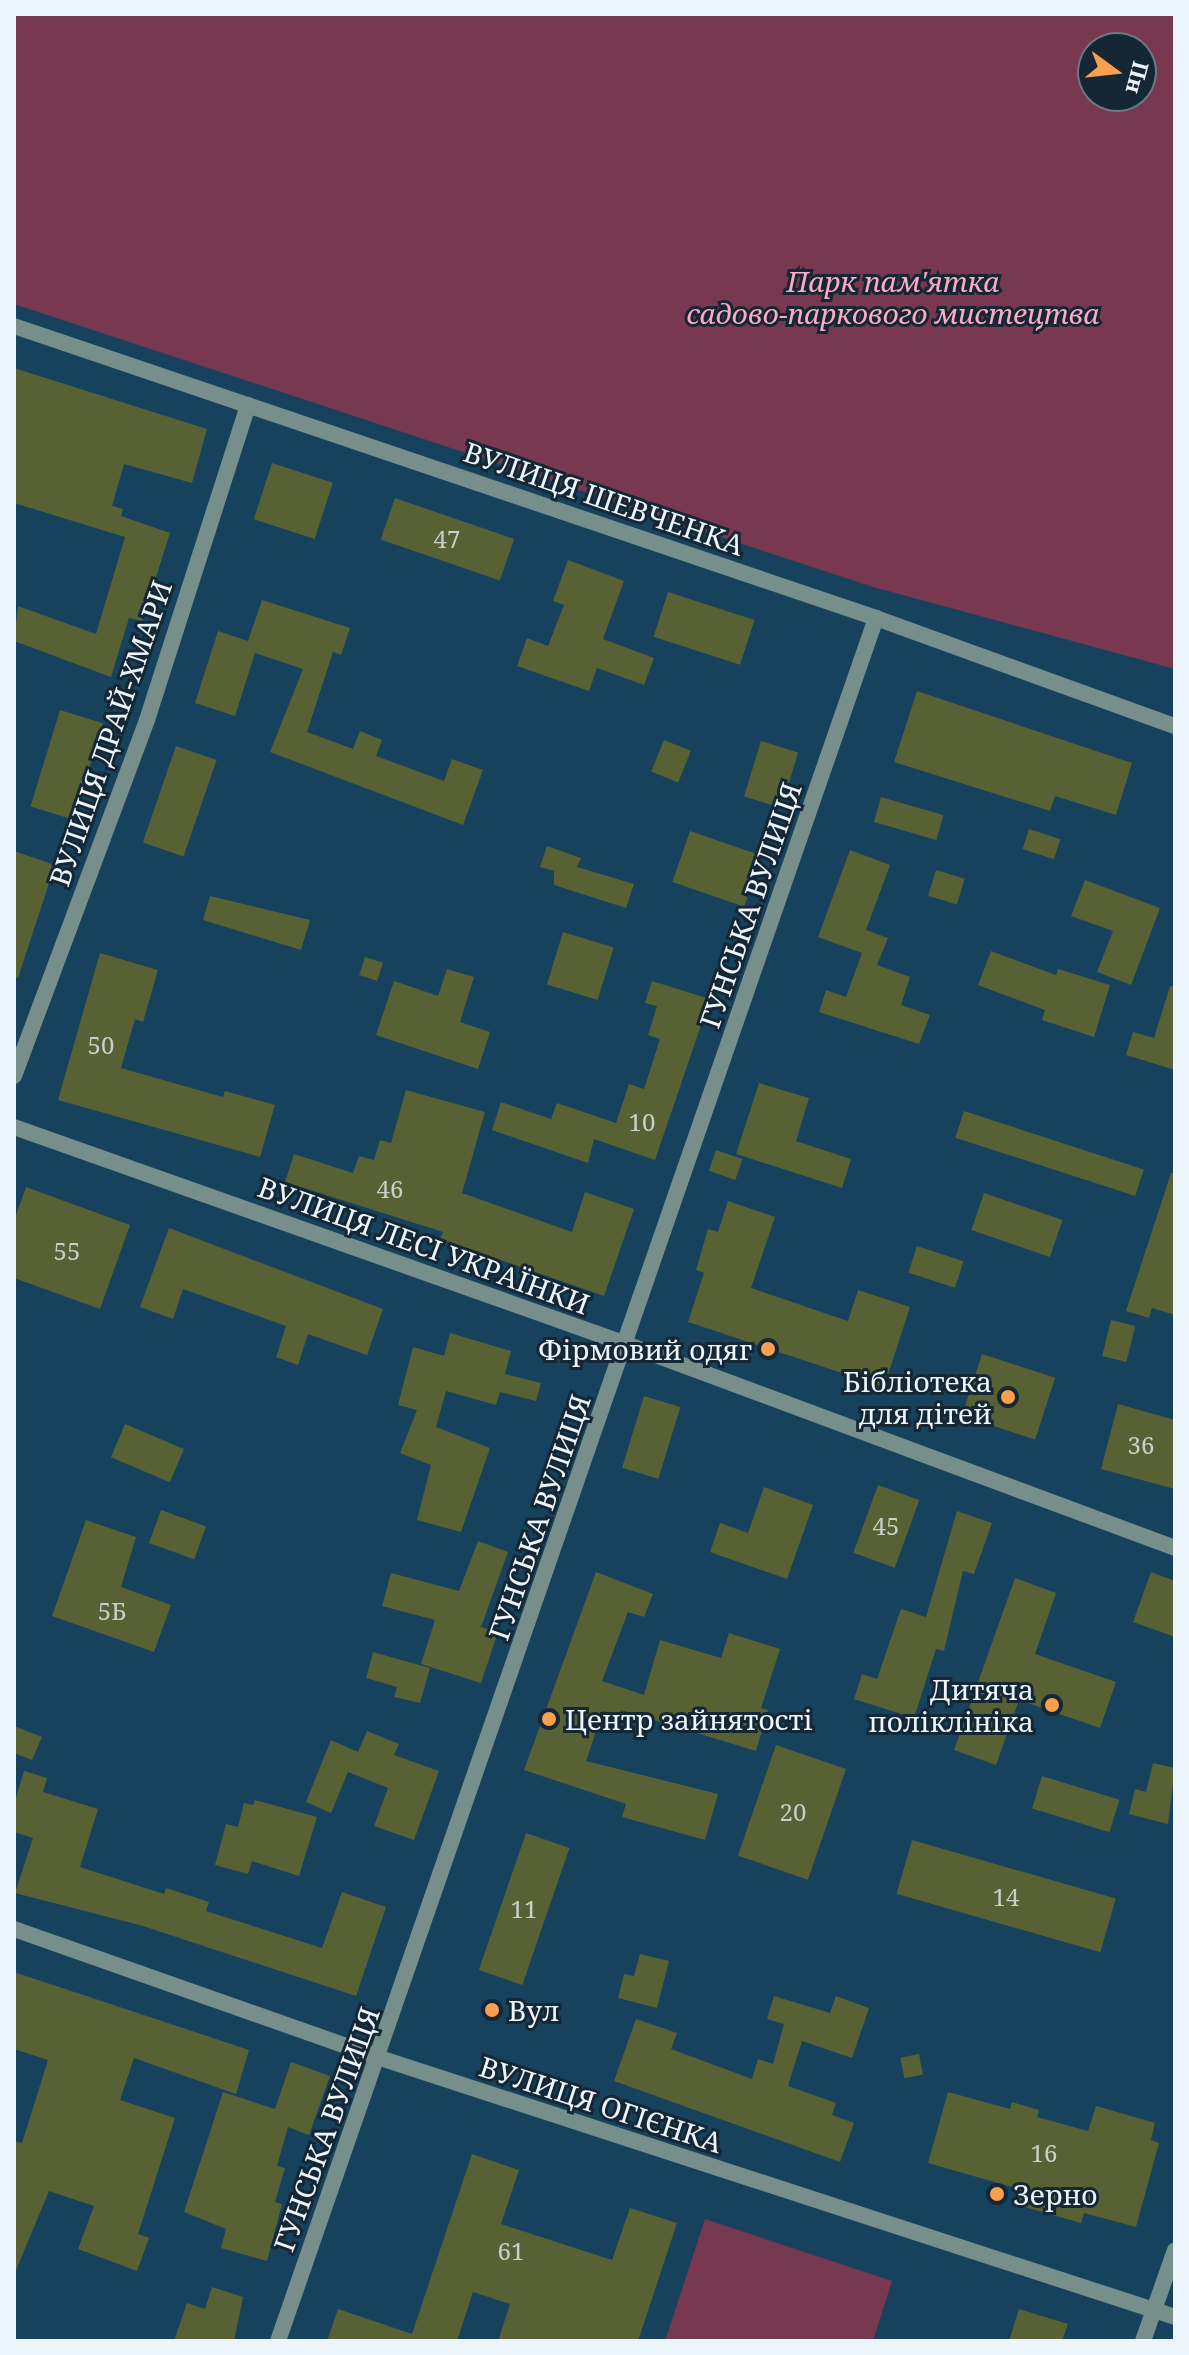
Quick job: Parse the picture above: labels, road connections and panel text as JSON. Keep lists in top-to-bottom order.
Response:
{
  "streets": {
    "street": [
      "ВУЛИЦЯ ШЕВЧЕНКА",
      "ВУЛИЦЯ ДРАЙ-ХМАРИ",
      "ГУНСЬКА ВУЛИЦЯ",
      "ВУЛИЦЯ ЛЕСІ УКРАЇНКИ",
      "ВУЛИЦЯ ОГІЄНКА"
    ]
  },
  "crossings": [
    ["ВУЛИЦЯ ШЕВЧЕНКА", "ВУЛИЦЯ ДРАЙ-ХМАРИ"],
    ["ВУЛИЦЯ ШЕВЧЕНКА", "ГУНСЬКА ВУЛИЦЯ"],
    ["ГУНСЬКА ВУЛИЦЯ", "ВУЛИЦЯ ЛЕСІ УКРАЇНКИ"],
    ["ГУНСЬКА ВУЛИЦЯ", "ВУЛИЦЯ ОГІЄНКА"]
  ],
  "parks": ["Парк пам'ятка садово-паркового мистецтва"],
  "places": [
    "Фірмовий одяг",
    "Бібліотека для дітей",
    "Дитяча поліклініка",
    "Центр зайнятості",
    "Вул",
    "Зерно"
  ],
  "house_numbers": [
    "47",
    "50",
    "10",
    "46",
    "55",
    "36",
    "45",
    "5Б",
    "20",
    "14",
    "11",
    "16",
    "61"
  ],
  "north": "right"
}
